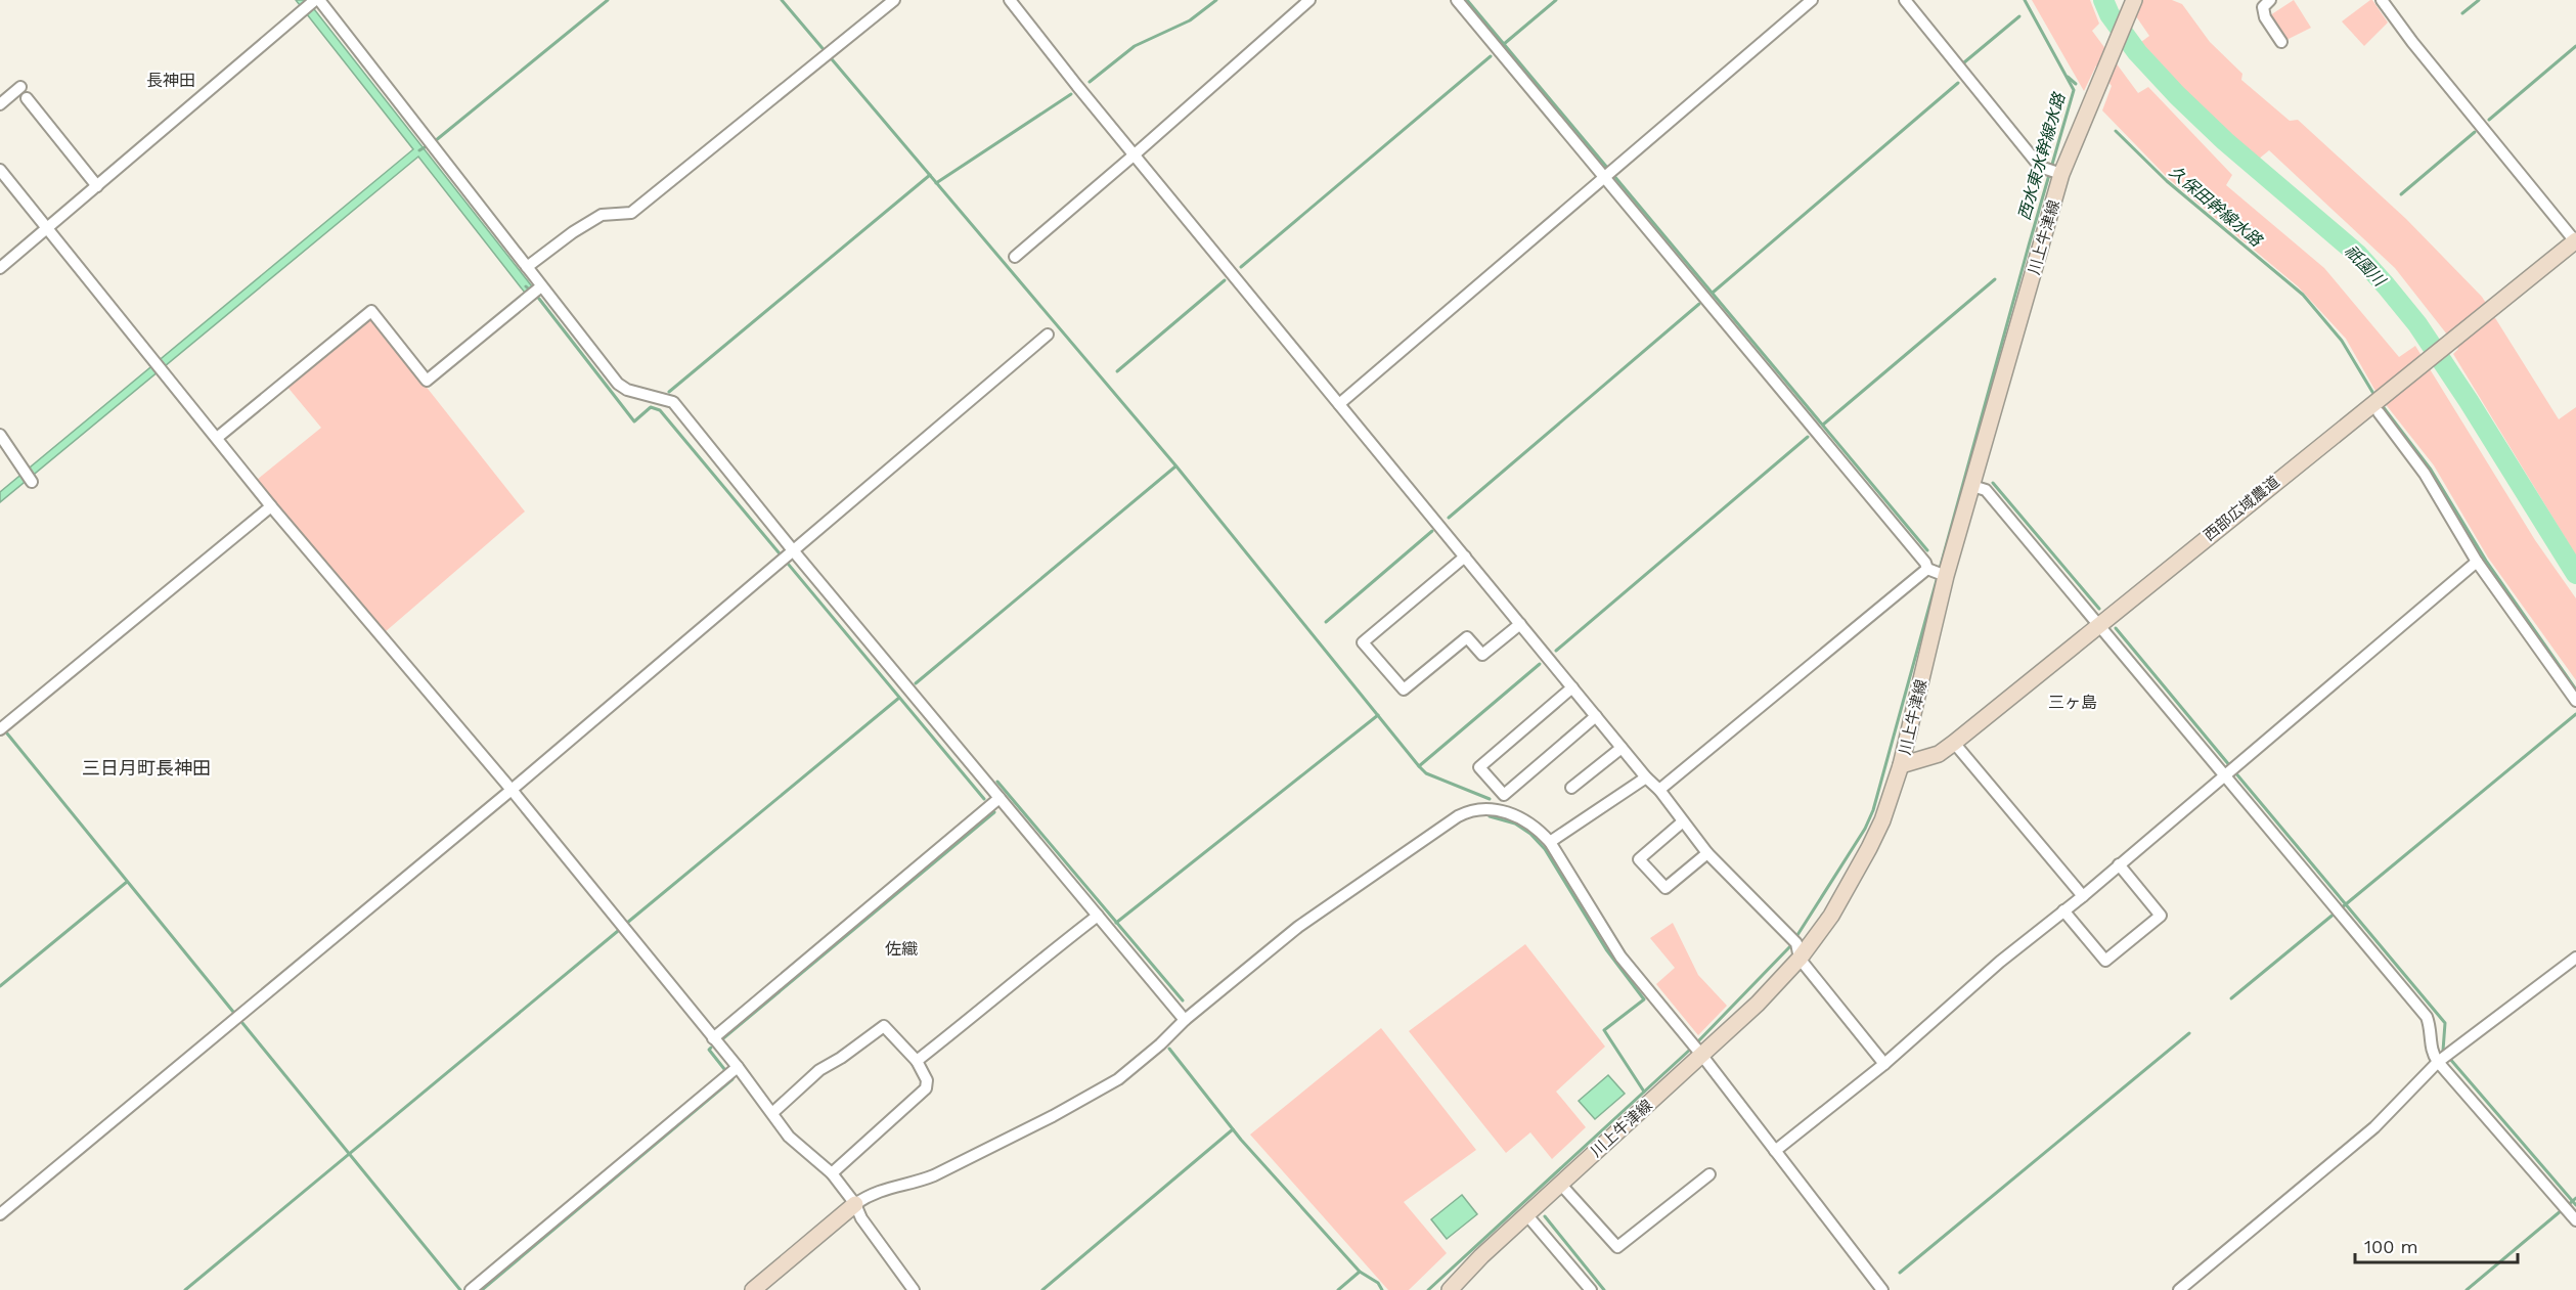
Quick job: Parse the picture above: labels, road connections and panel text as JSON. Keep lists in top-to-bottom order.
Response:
{
  "streets": {
    "main road": ["川上牛津線", "西部広域農道"]
  },
  "crossings": [
    ["川上牛津線", "西部広域農道"]
  ],
  "districts": [
    "長神田",
    "三ヶ島",
    "三日月町長神田",
    "佐織"
  ],
  "water": ["西水東水幹線水路", "久保田幹線水路", "祇園川"],
  "scale_bar": "100 m"
}
